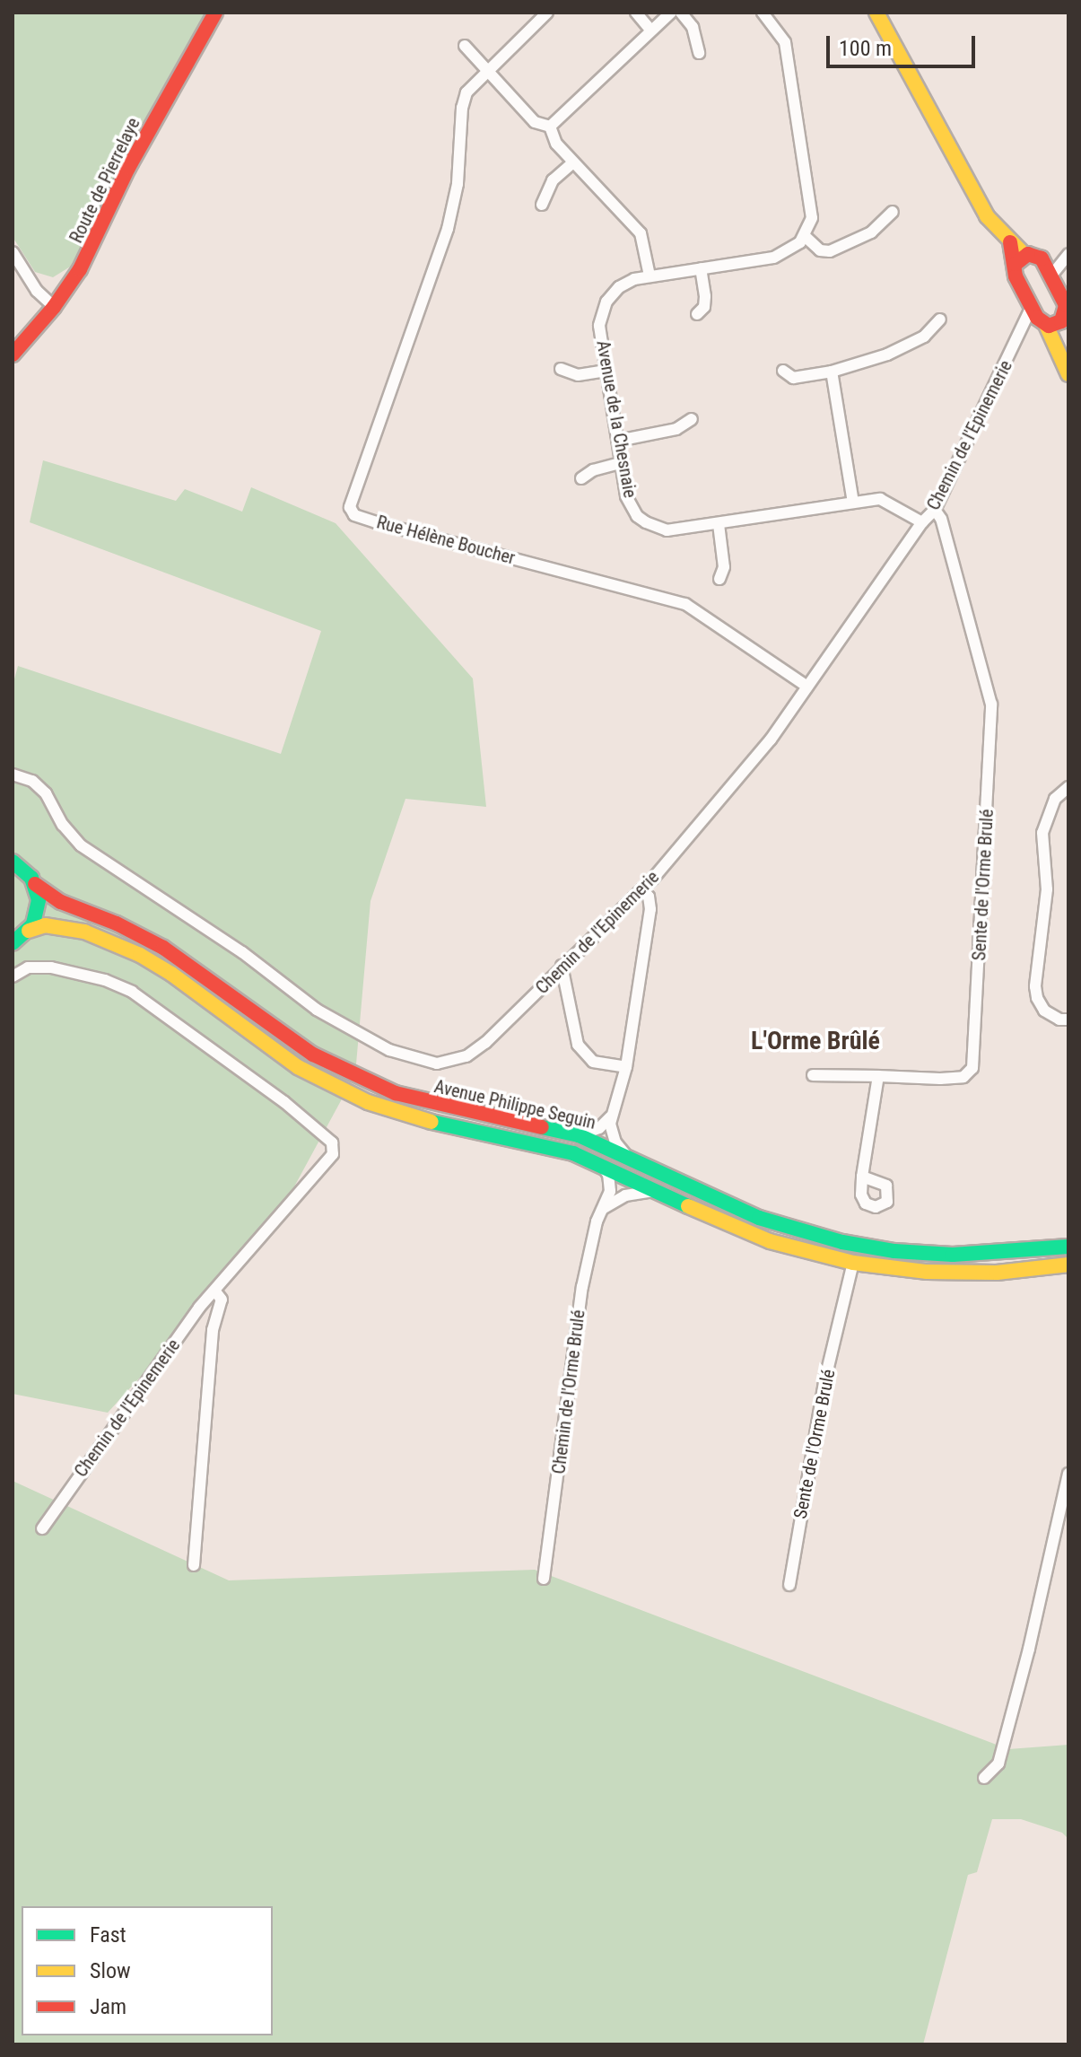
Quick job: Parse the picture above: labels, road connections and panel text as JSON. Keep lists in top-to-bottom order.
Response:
{
  "streets": {
    "main road": ["Route de Pierrelaye", "Avenue Philippe Seguin"],
    "street": [
      "Avenue de la Chesnaie",
      "Chemin de l'Epinemerie",
      "Rue Hélène Boucher",
      "Sente de l'Orme Brulé",
      "Chemin de l'Orme Brulé"
    ]
  },
  "crossings": [
    ["Avenue de la Chesnaie", "Chemin de l'Epinemerie"],
    ["Chemin de l'Epinemerie", "Rue Hélène Boucher"],
    ["Chemin de l'Epinemerie", "Sente de l'Orme Brulé"],
    ["Sente de l'Orme Brulé", "Avenue Philippe Seguin"],
    ["Avenue Philippe Seguin", "Chemin de l'Orme Brulé"]
  ],
  "districts": ["L'Orme Brûlé"],
  "legend": ["Fast", "Slow", "Jam"],
  "scale_bar": "100 m"
}
